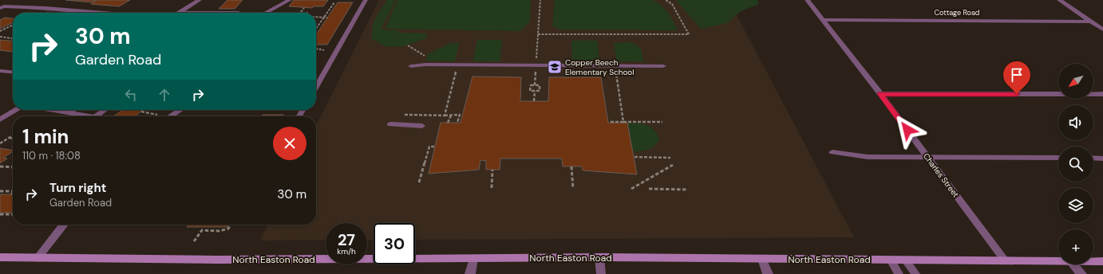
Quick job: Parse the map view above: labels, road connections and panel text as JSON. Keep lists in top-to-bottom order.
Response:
{
  "streets": {
    "main road": ["North Easton Road"],
    "street": ["Cottage Road", "Charles Street"]
  },
  "crossings": [
    ["Cottage Road", "Charles Street"],
    ["Charles Street", "North Easton Road"]
  ],
  "places": {
    "school or university": ["Copper Beech Elementary School"]
  },
  "north": "bottom left",
  "page": {
    "turn": ["30 m", "Garden Road"],
    "map_buttons": "+",
    "heading": ["1 min", "110 m · 18:08"],
    "list": [
      {
        "name": "Turn right",
        "note": "Garden Road",
        "value": "30 m"
      }
    ],
    "speed": "27 km/h",
    "limit": "30"
  }
}
